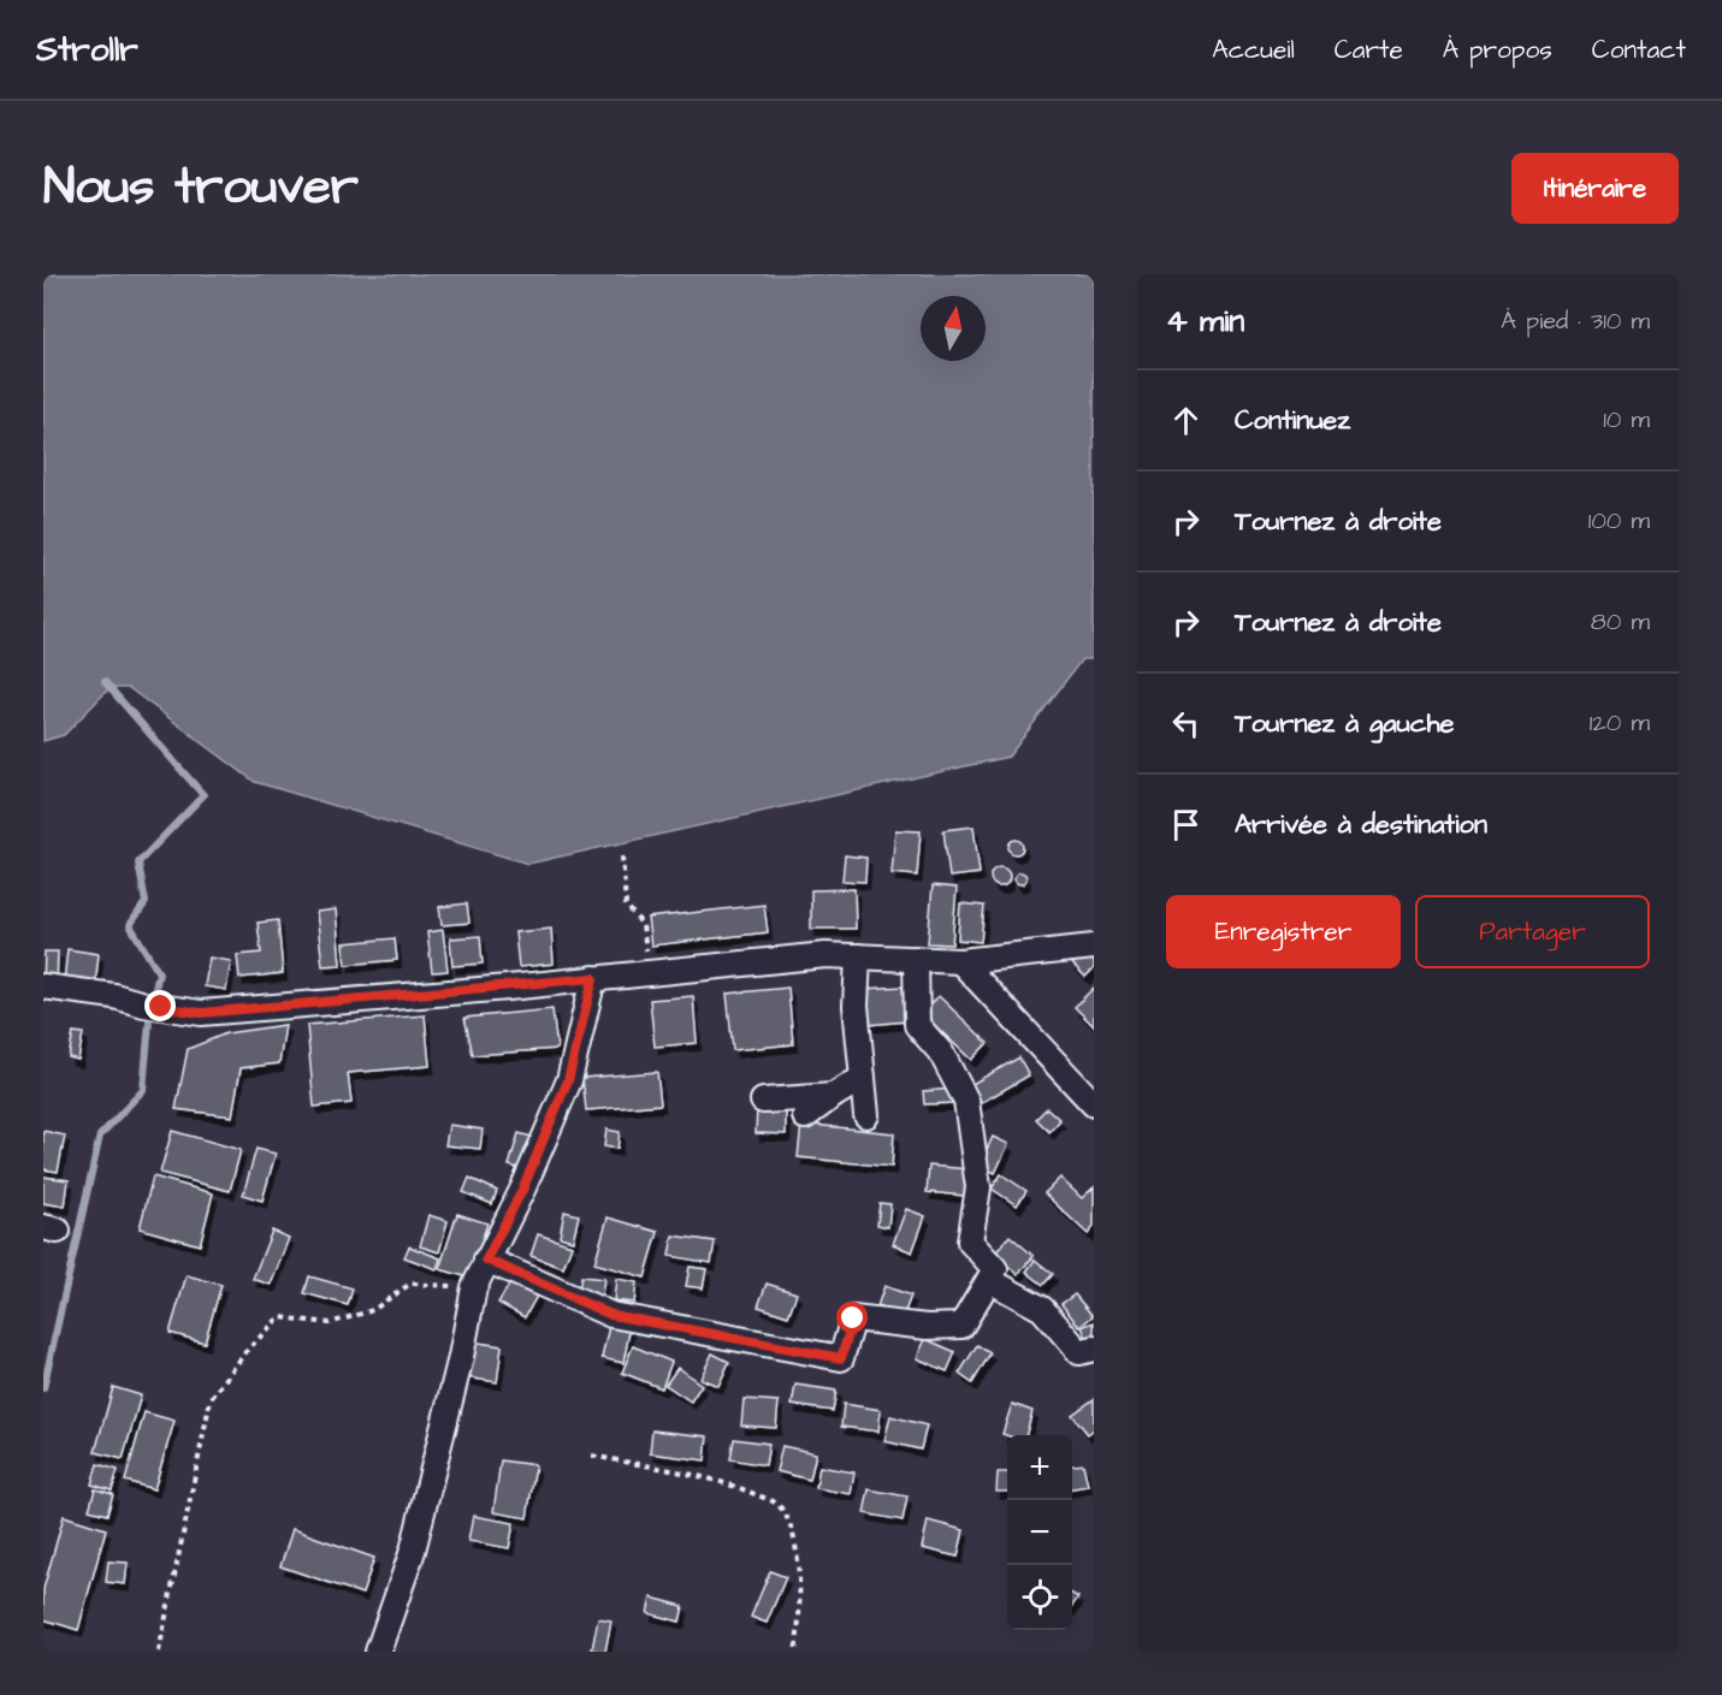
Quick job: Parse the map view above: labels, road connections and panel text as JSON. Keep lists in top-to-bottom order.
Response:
{
  "north": "top",
  "page": {
    "header": "Strollr",
    "nav": [
      "Accueil",
      "Carte",
      "À propos",
      "Contact"
    ],
    "title": "Nous trouver",
    "buttons": [
      "Itinéraire",
      ["Enregistrer", "Partager"]
    ],
    "heading": ["4 min", "À pied · 310 m"],
    "list": [
      ["Continuez", "10 m"],
      ["Tournez à droite", "100 m"],
      ["Tournez à droite", "80 m"],
      ["Tournez à gauche", "120 m"],
      "Arrivée à destination"
    ],
    "map_buttons": ["+", "−"]
  }
}
